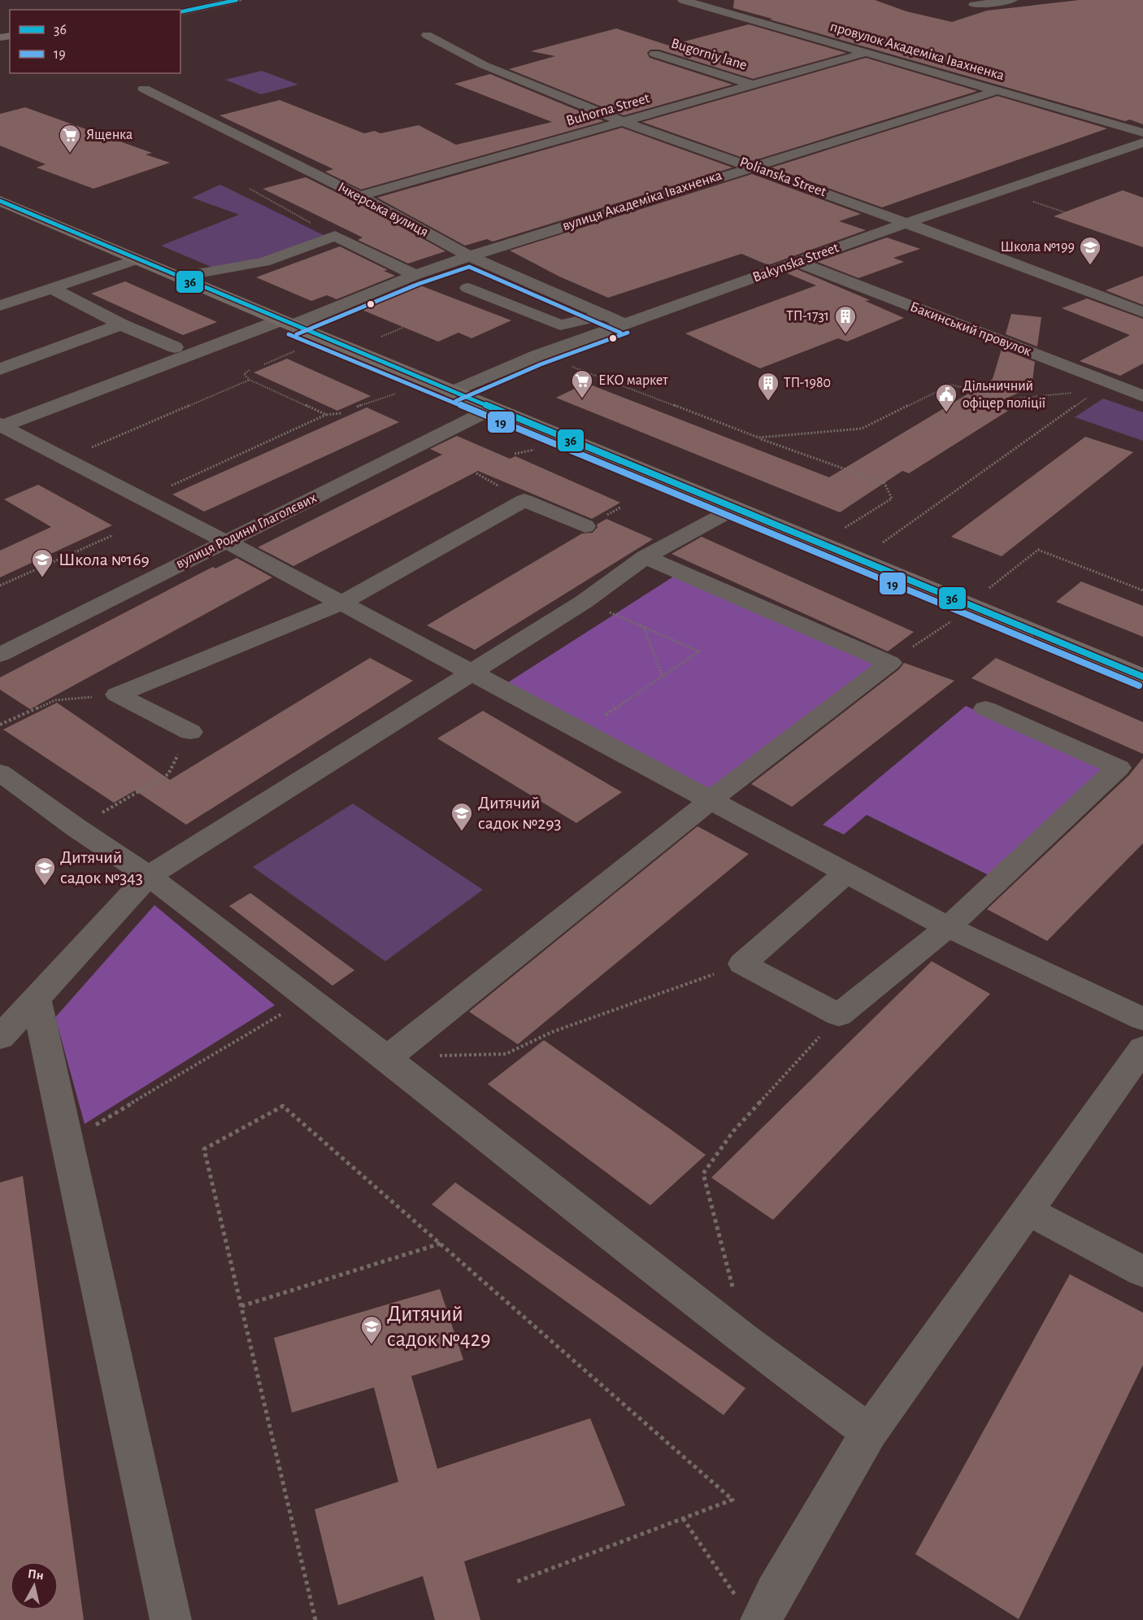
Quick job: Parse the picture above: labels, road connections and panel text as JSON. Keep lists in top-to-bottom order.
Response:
{
  "streets": {
    "street": [
      "провулок Академіка Івахненка",
      "Bugorniy lane",
      "Buhorna Street",
      "Polianska Street",
      "вулиця Академіка Івахненка",
      "Ічкерська вулиця",
      "Bakynska Street",
      "Бакинський провулок",
      "вулиця Родини Глаголєвих"
    ]
  },
  "crossings": [
    ["провулок Академіка Івахненка", "Buhorna Street"],
    ["провулок Академіка Івахненка", "вулиця Академіка Івахненка"],
    ["Bugorniy lane", "Buhorna Street"],
    ["Buhorna Street", "Polianska Street"],
    ["Buhorna Street", "Ічкерська вулиця"],
    ["Polianska Street", "вулиця Академіка Івахненка"],
    ["Polianska Street", "Bakynska Street"],
    ["вулиця Академіка Івахненка", "Ічкерська вулиця"],
    ["Ічкерська вулиця", "Bakynska Street"],
    ["Bakynska Street", "Бакинський провулок"]
  ],
  "places": {
    "supermarket": ["Ященка", "ЕКО маркет"],
    "school or university": [
      "Школа №199",
      "Школа №169",
      "Дитячий садок №293",
      "Дитячий садок №343",
      "Дитячий садок №429"
    ],
    "building": ["ТП-1731", "ТП-1980"],
    "public building": ["Дільничний офіцер поліції"]
  },
  "lines": ["transit line 36", "transit line 19"],
  "legend": ["36", "19"],
  "north": "top"
}
